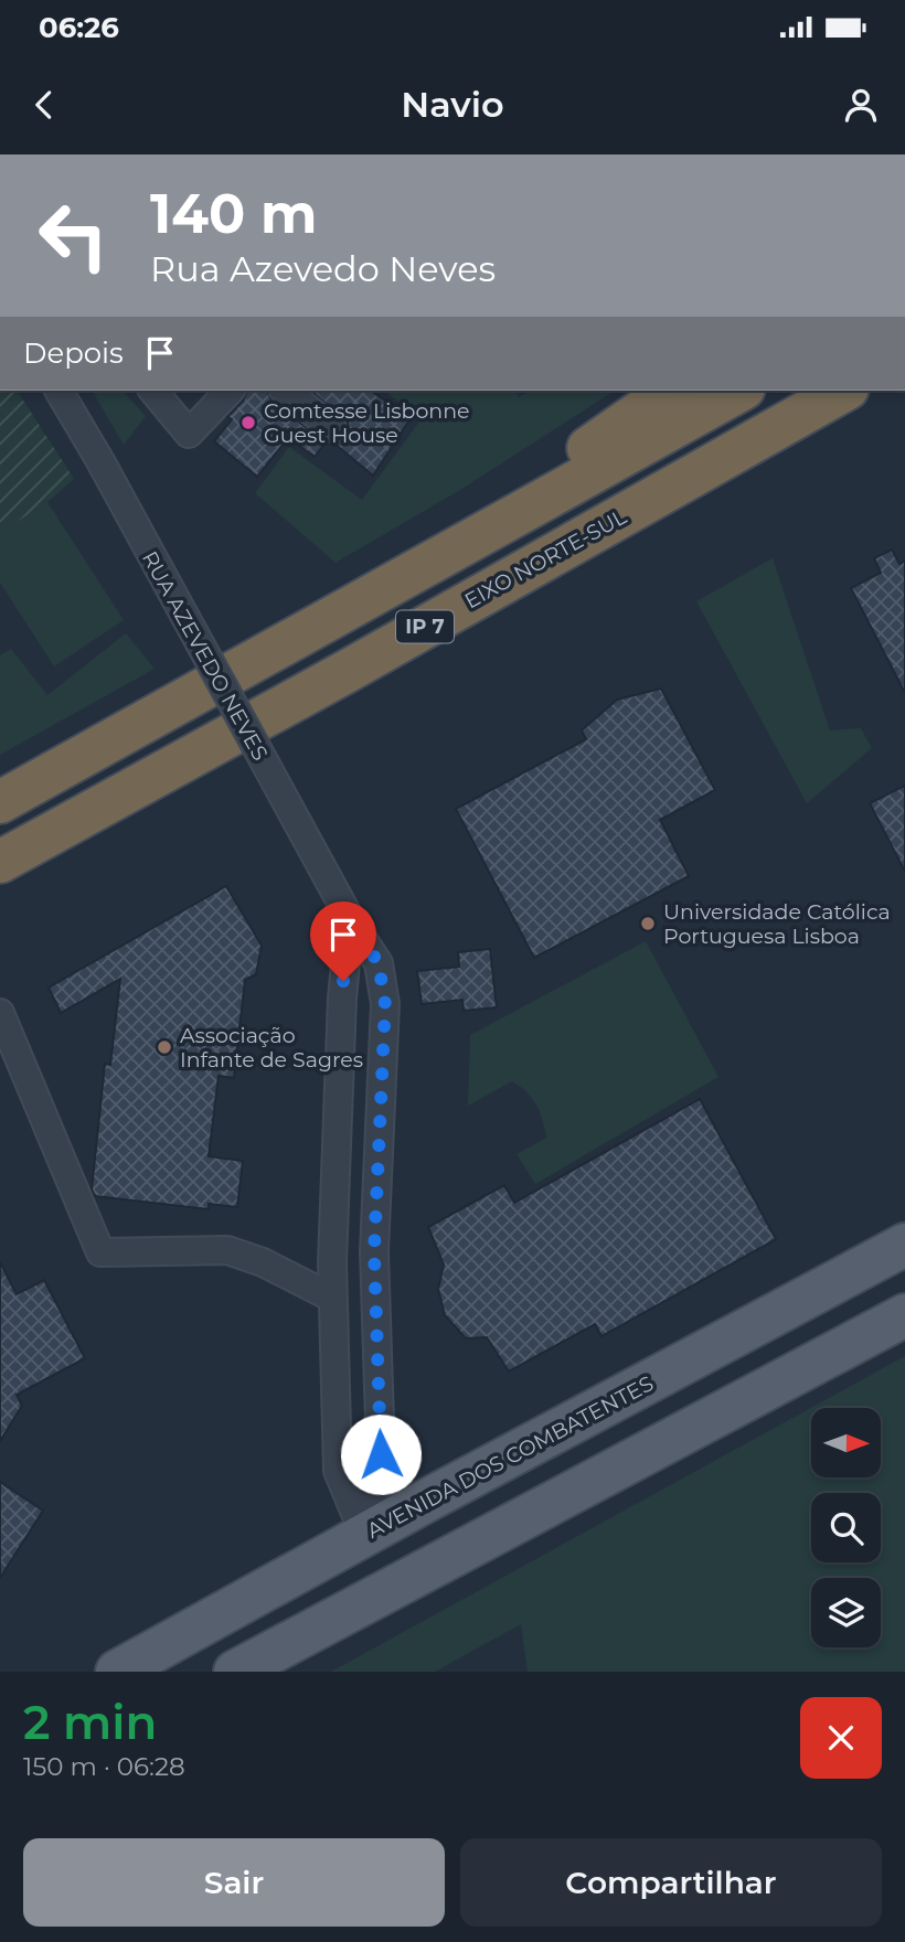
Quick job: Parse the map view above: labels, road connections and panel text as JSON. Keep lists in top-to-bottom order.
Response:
{
  "streets": {
    "highway": ["EIXO NORTE-SUL", "IP 7"],
    "main road": ["AVENIDA DOS COMBATENTES"],
    "street": ["RUA AZEVEDO NEVES"]
  },
  "crossings": [
    ["RUA AZEVEDO NEVES", "AVENIDA DOS COMBATENTES"]
  ],
  "places": ["Comtesse Lisbonne Guest House", "Universidade Católica Portuguesa Lisboa", "Associação Infante de Sagres"],
  "north": "right",
  "page": {
    "status": "06:26",
    "header": "Navio",
    "turn": ["140 m", "Rua Azevedo Neves"],
    "then": "Depois",
    "heading": ["2 min", "150 m · 06:28"],
    "buttons": ["Sair", "Compartilhar"]
  }
}
